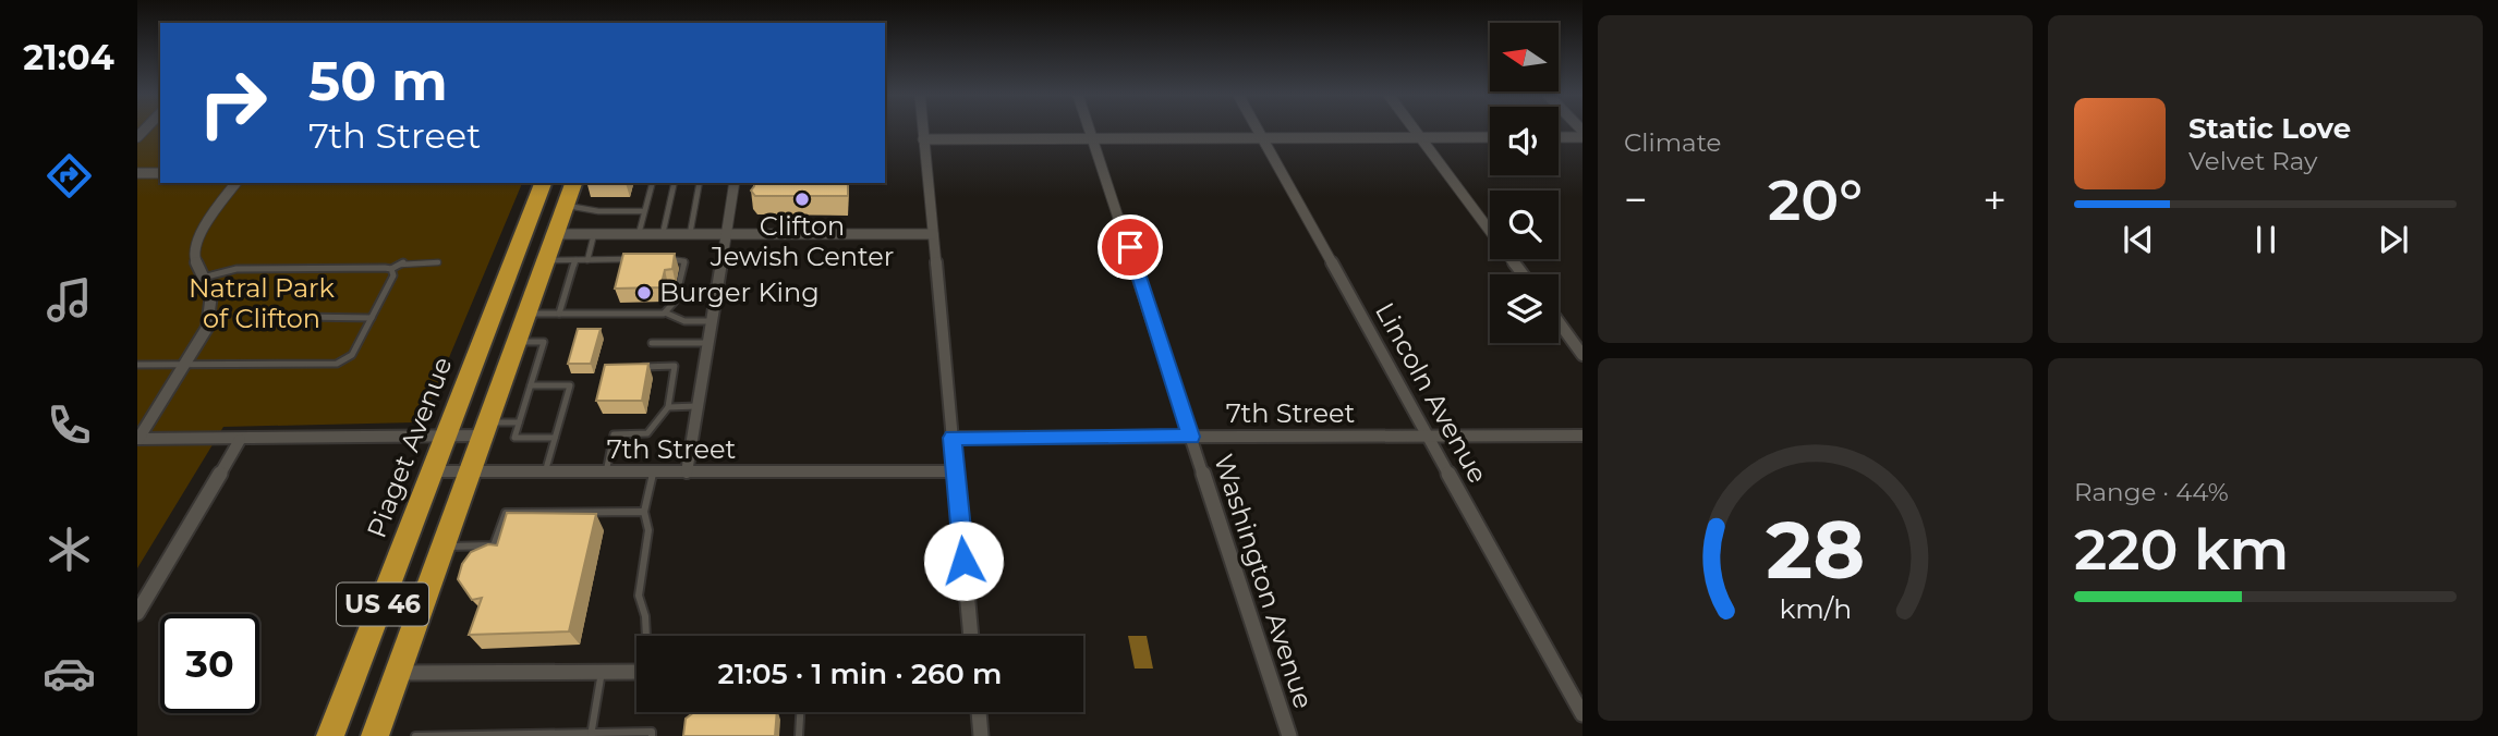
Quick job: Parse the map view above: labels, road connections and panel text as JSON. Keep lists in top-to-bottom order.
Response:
{
  "streets": {
    "highway": ["Piaget Avenue", "US 46"],
    "street": ["Lincoln Avenue", "7th Street", "Washington Avenue"]
  },
  "crossings": [
    ["Lincoln Avenue", "7th Street"],
    ["7th Street", "Piaget Avenue"],
    ["7th Street", "Washington Avenue"],
    ["7th Street", "US 46"]
  ],
  "parks": ["Natral Park of Clifton"],
  "places": ["Clifton Jewish Center", "Burger King"],
  "north": "left",
  "page": {
    "tabs": "21:04",
    "tile": [
      "Climate",
      ["Range · 44%", "220 km"]
    ],
    "turn": ["50 m", "7th Street"],
    "song": ["Static Love", "Velvet Ray"],
    "heat": ["−", "20°", "+"],
    "limit": "30",
    "trip": "21:05 · 1 min · 260 m",
    "gauge": ["28", "km/h"]
  }
}
